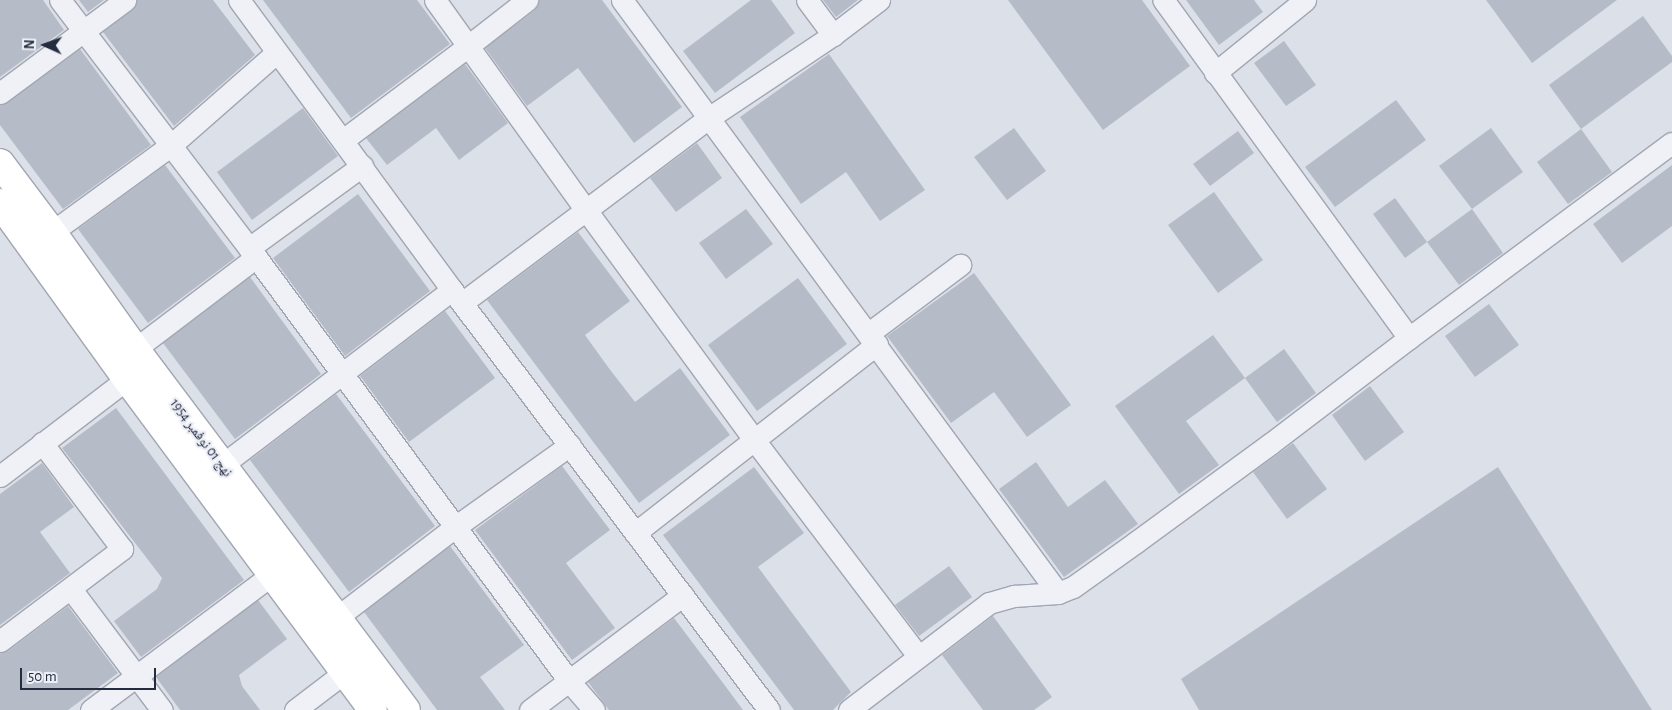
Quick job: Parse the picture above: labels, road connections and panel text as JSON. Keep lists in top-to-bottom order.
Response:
{
  "streets": {
    "main road": ["نهج 01 نوفمبر 1954"]
  },
  "scale_bar": "50 m",
  "north": "left"
}
